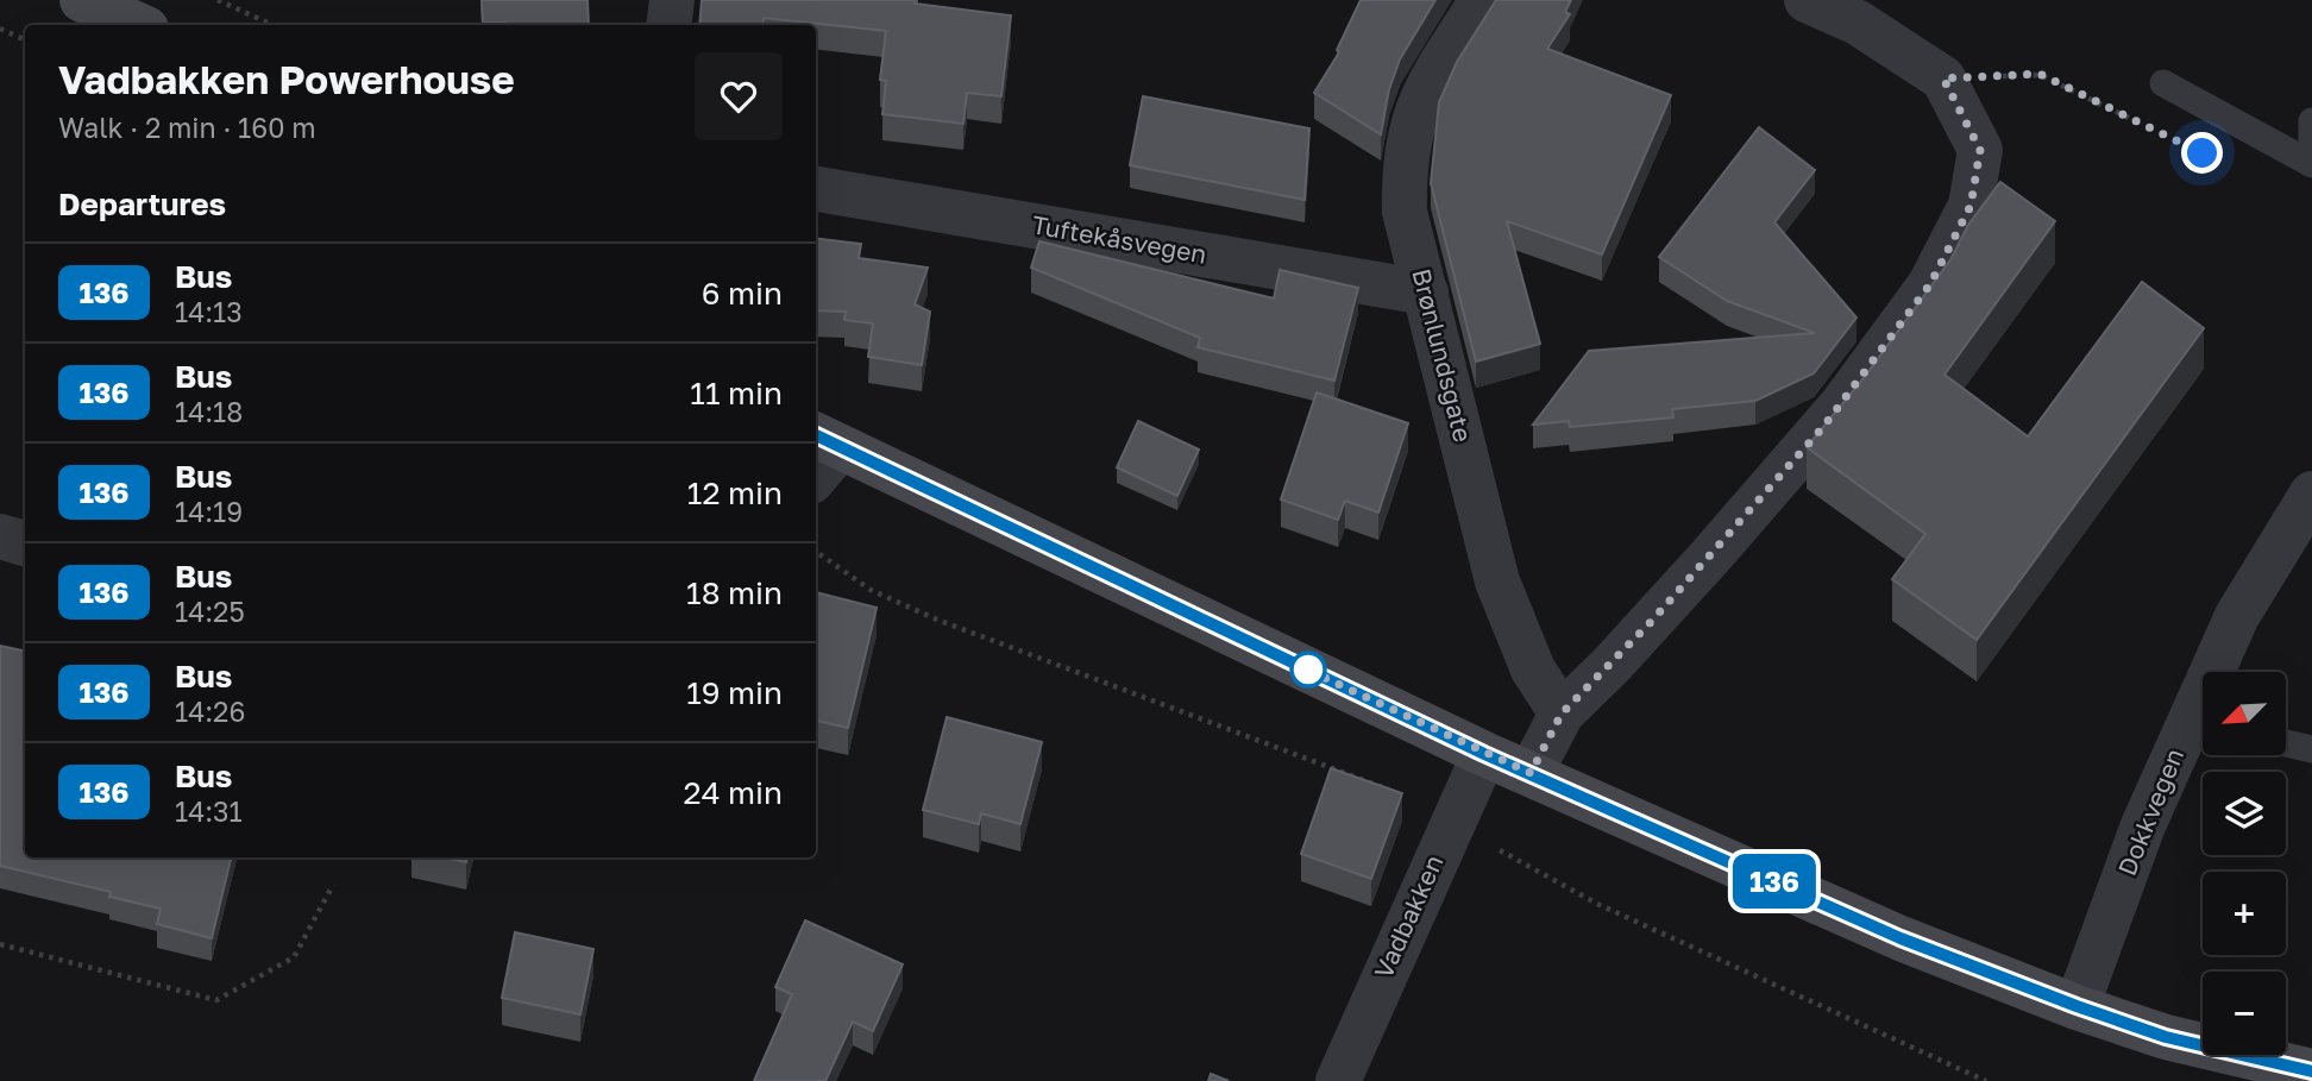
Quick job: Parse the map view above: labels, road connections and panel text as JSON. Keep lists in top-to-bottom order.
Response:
{
  "streets": {
    "street": [
      "Tuftekåsvegen",
      "Brønlundsgate",
      "Dokkvegen",
      "Vadbakken"
    ]
  },
  "crossings": [
    ["Tuftekåsvegen", "Brønlundsgate"]
  ],
  "lines": ["bus line 136"],
  "north": "bottom left",
  "page": {
    "on_map": "136",
    "heading": [
      ["Vadbakken Powerhouse", "Walk · 2 min · 160 m"],
      "Departures"
    ],
    "list": [
      {
        "mark": "136",
        "name": "Bus",
        "note": "14:13",
        "value": "6 min"
      },
      {
        "mark": "136",
        "name": "Bus",
        "note": "14:18",
        "value": "11 min"
      },
      {
        "mark": "136",
        "name": "Bus",
        "note": "14:19",
        "value": "12 min"
      },
      {
        "mark": "136",
        "name": "Bus",
        "note": "14:25",
        "value": "18 min"
      },
      {
        "mark": "136",
        "name": "Bus",
        "note": "14:26",
        "value": "19 min"
      },
      {
        "mark": "136",
        "name": "Bus",
        "note": "14:31",
        "value": "24 min"
      }
    ],
    "map_buttons": ["+", "−"]
  }
}
